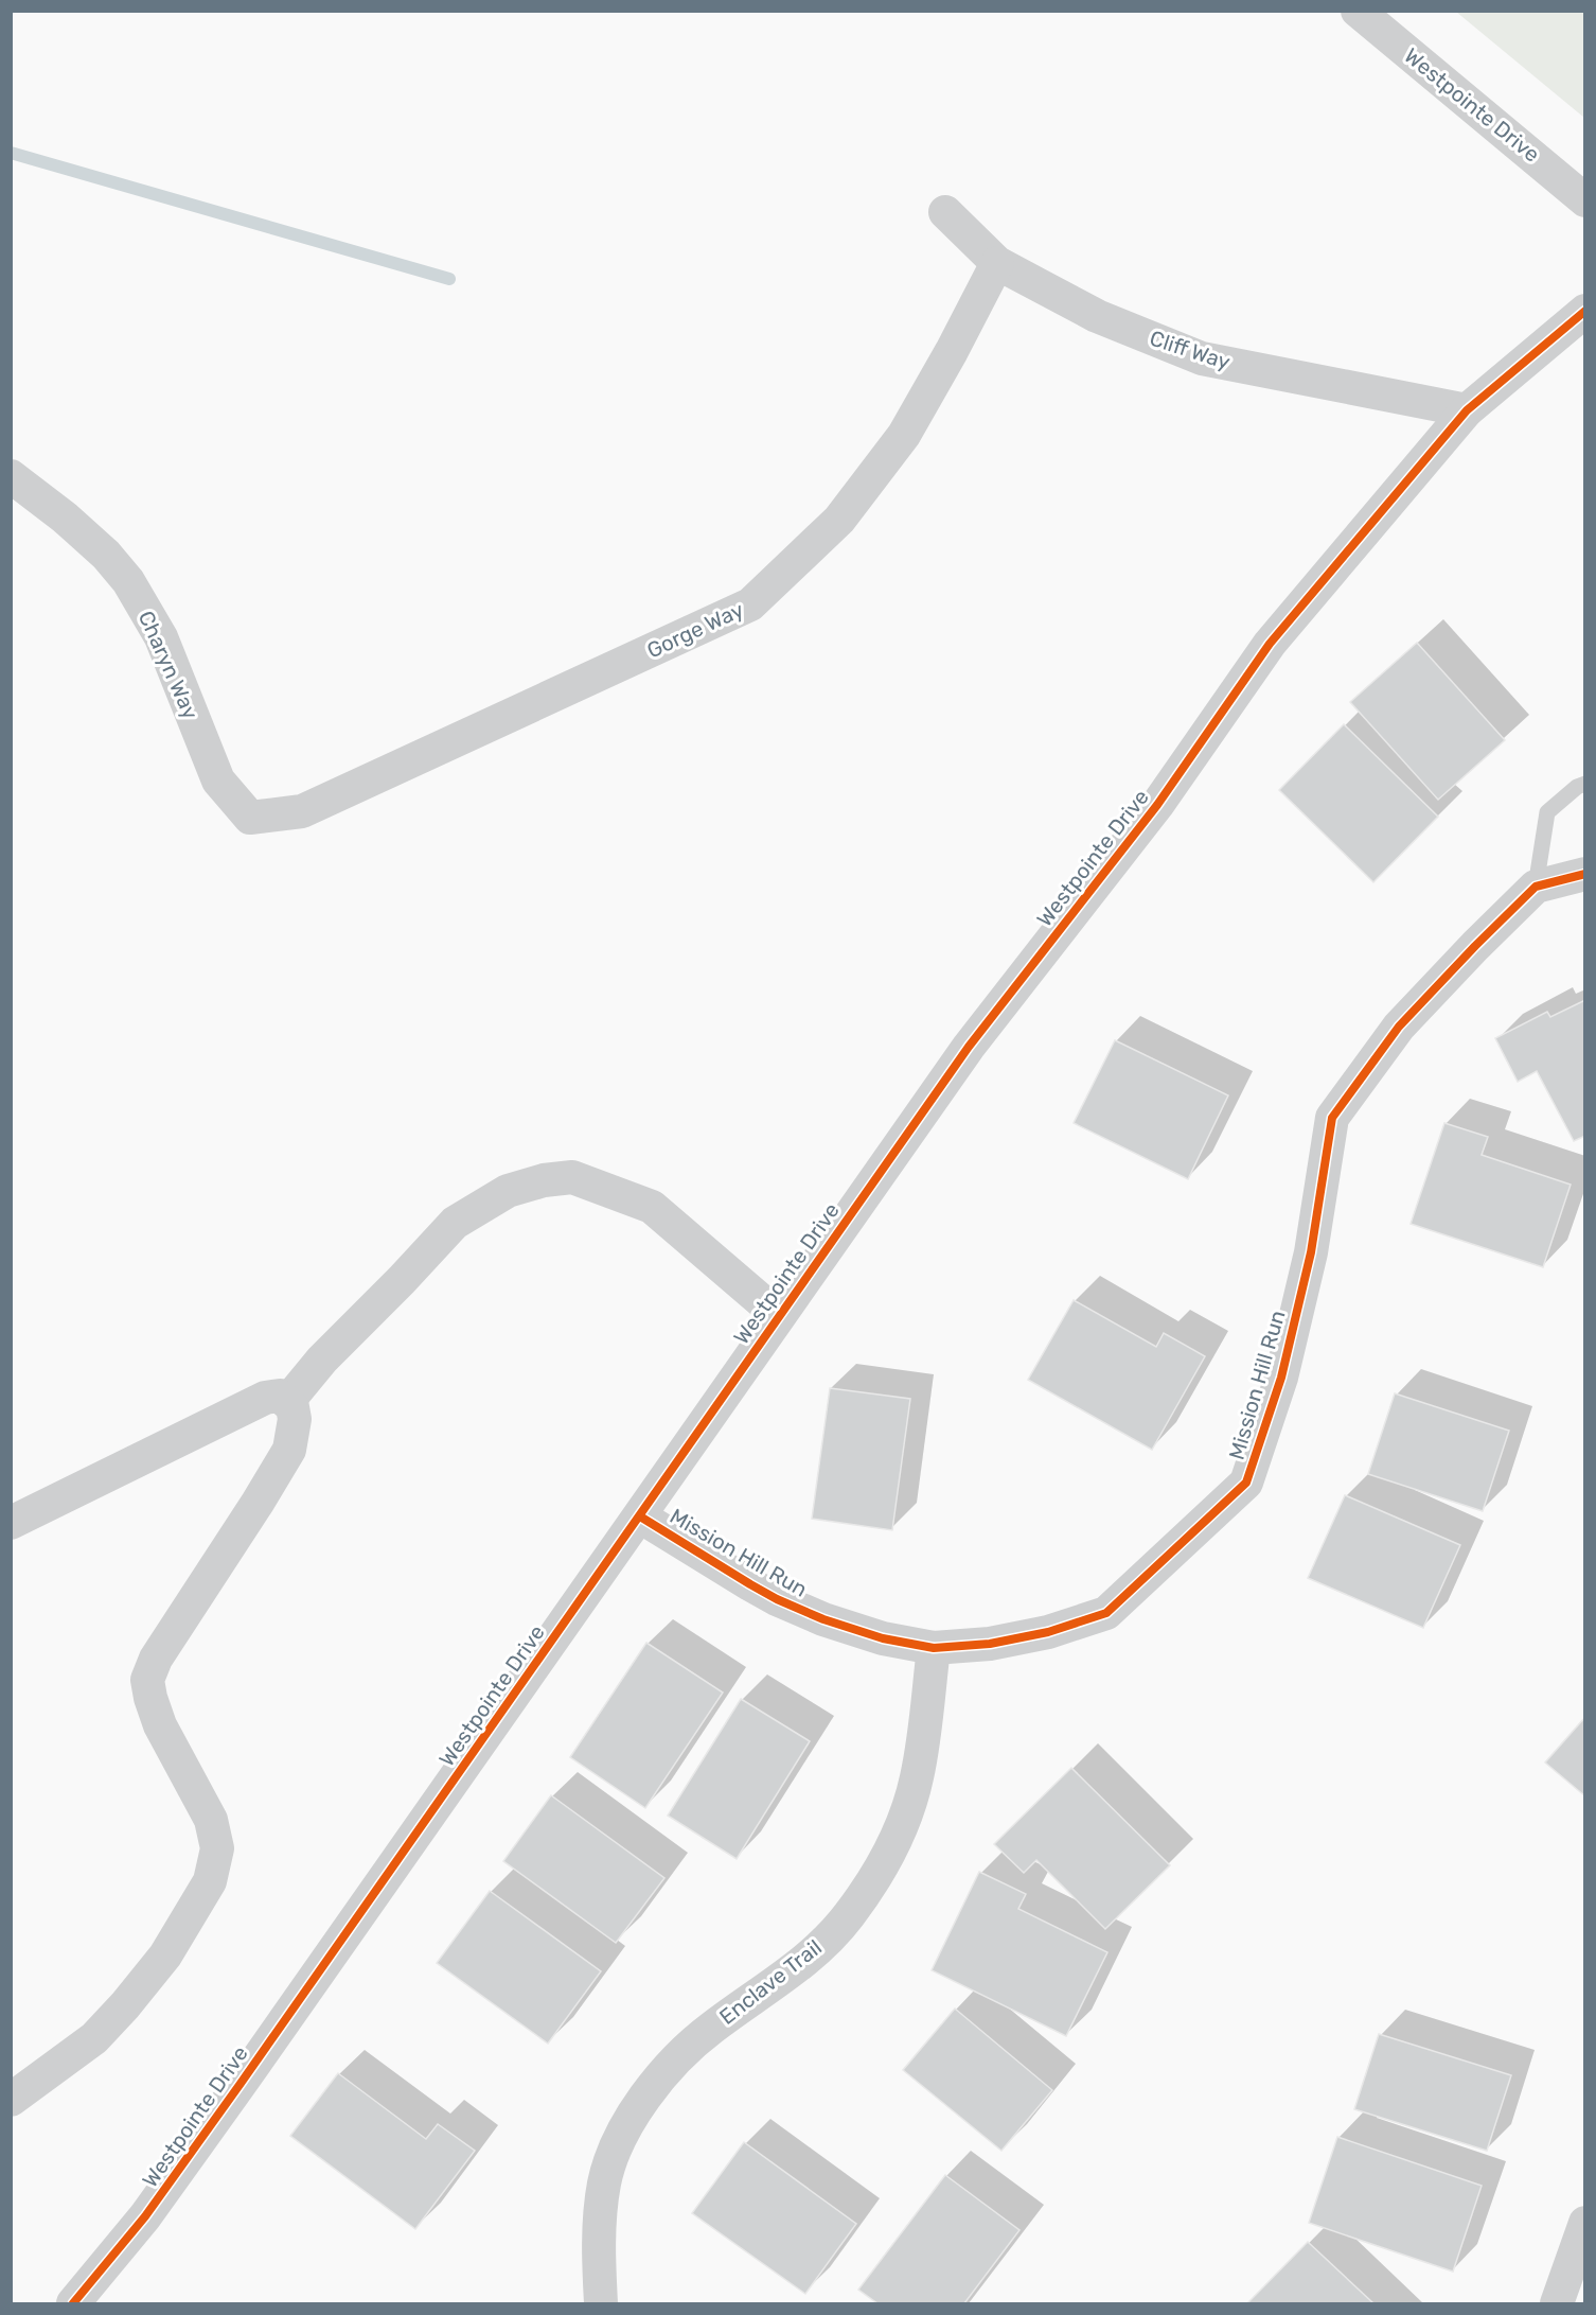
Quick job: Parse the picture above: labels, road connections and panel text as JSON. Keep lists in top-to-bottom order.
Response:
{
  "streets": {
    "street": [
      "Westpointe Drive",
      "Cliff Way",
      "Gorge Way",
      "Charyn Way",
      "Mission Hill Run",
      "Enclave Trail"
    ]
  },
  "crossings": [
    ["Westpointe Drive", "Cliff Way"],
    ["Westpointe Drive", "Mission Hill Run"],
    ["Cliff Way", "Gorge Way"],
    ["Gorge Way", "Charyn Way"],
    ["Mission Hill Run", "Enclave Trail"]
  ]
}
